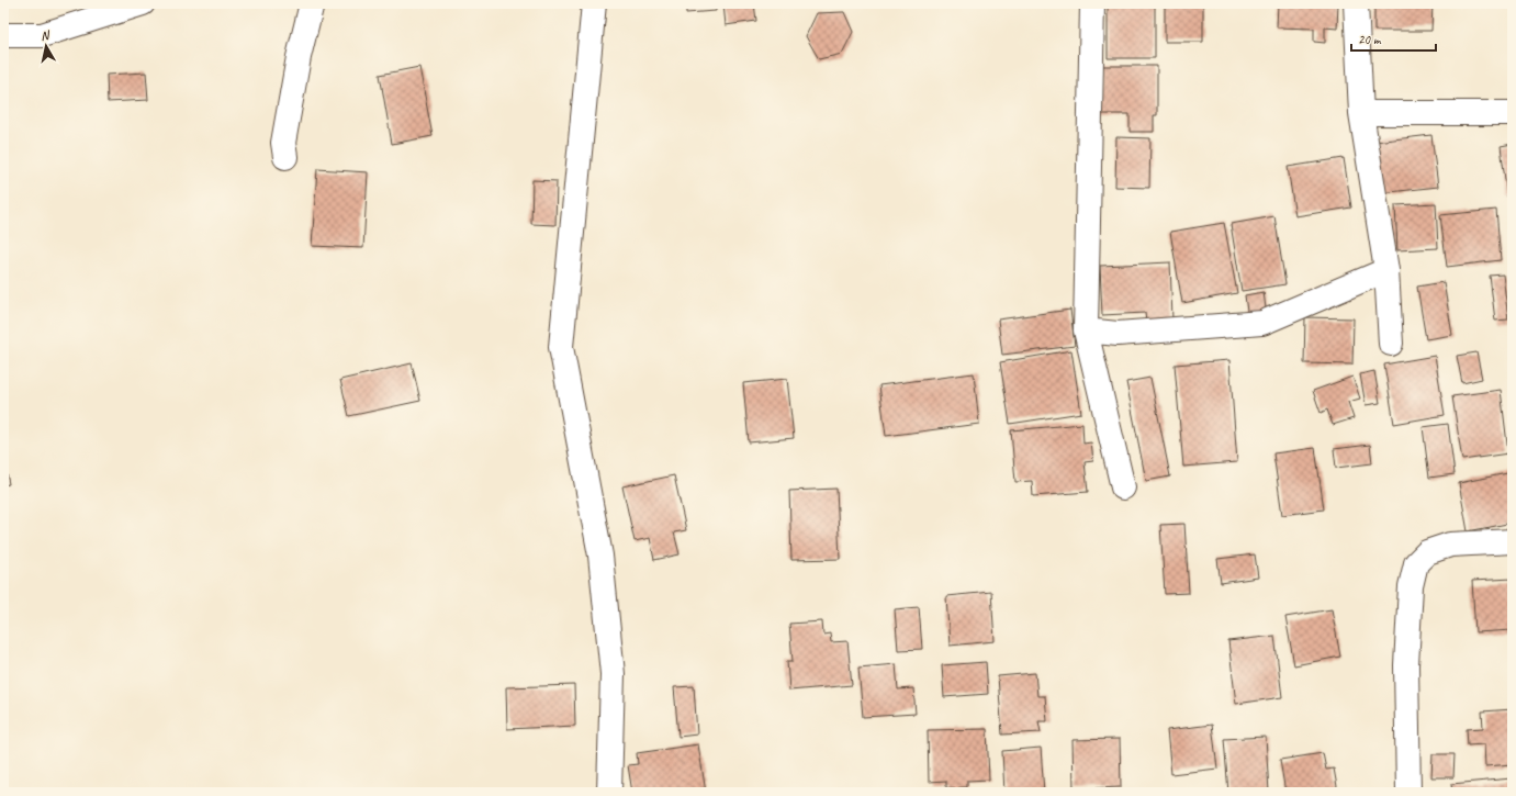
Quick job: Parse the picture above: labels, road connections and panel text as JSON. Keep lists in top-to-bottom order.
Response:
{
  "scale_bar": "20 m",
  "north": "top"
}
